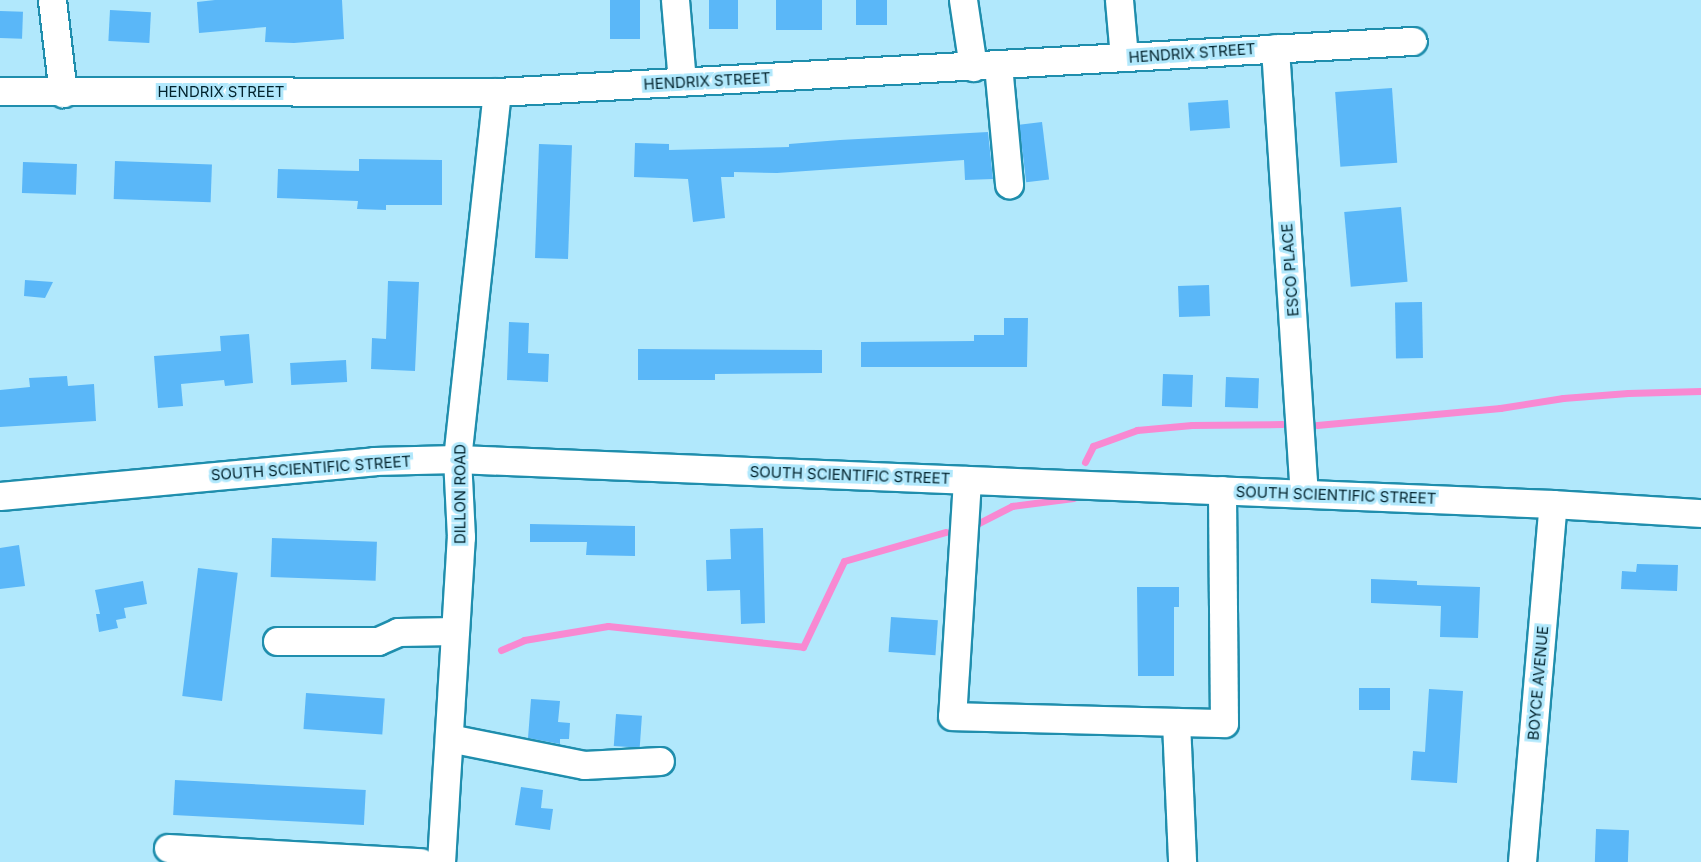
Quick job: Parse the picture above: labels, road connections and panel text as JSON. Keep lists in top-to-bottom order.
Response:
{
  "streets": {
    "street": [
      "HENDRIX STREET",
      "ESCO PLACE",
      "SOUTH SCIENTIFIC STREET",
      "DILLON ROAD",
      "BOYCE AVENUE"
    ]
  },
  "crossings": [
    ["HENDRIX STREET", "ESCO PLACE"],
    ["HENDRIX STREET", "DILLON ROAD"],
    ["ESCO PLACE", "SOUTH SCIENTIFIC STREET"],
    ["SOUTH SCIENTIFIC STREET", "DILLON ROAD"],
    ["SOUTH SCIENTIFIC STREET", "BOYCE AVENUE"]
  ]
}
